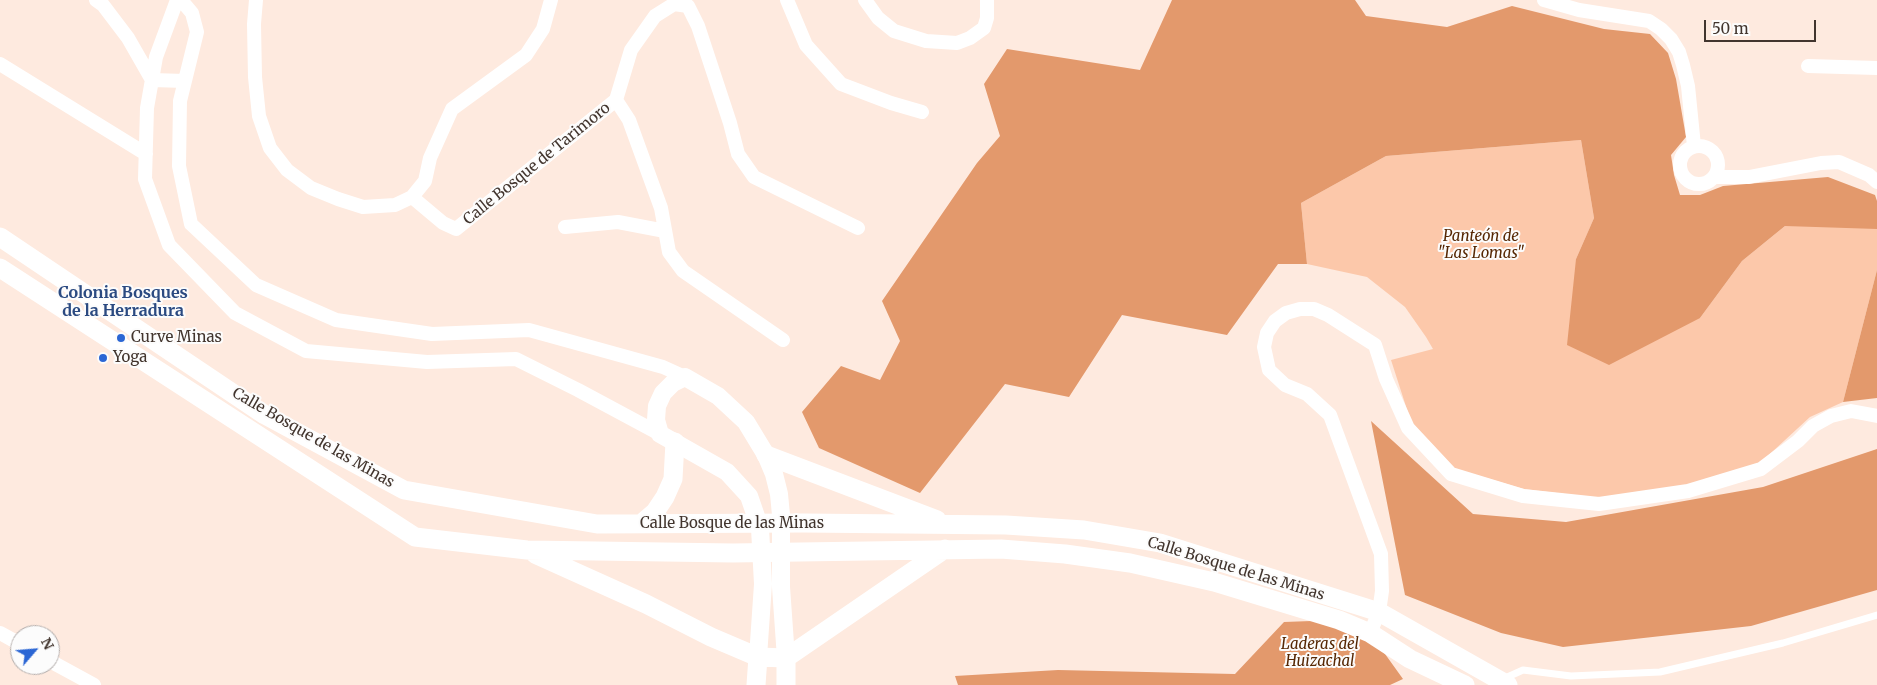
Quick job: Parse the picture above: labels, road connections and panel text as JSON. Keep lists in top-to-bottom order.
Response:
{
  "streets": {
    "main road": ["Calle Bosque de las Minas"],
    "street": ["Calle Bosque de Tarimoro"]
  },
  "districts": ["Colonia Bosques de la Herradura"],
  "parks": ["Panteón de \"Las Lomas\"", "Laderas del Huizachal"],
  "places": ["Curve Minas", "Yoga"],
  "scale_bar": "50 m",
  "north": "top right"
}
